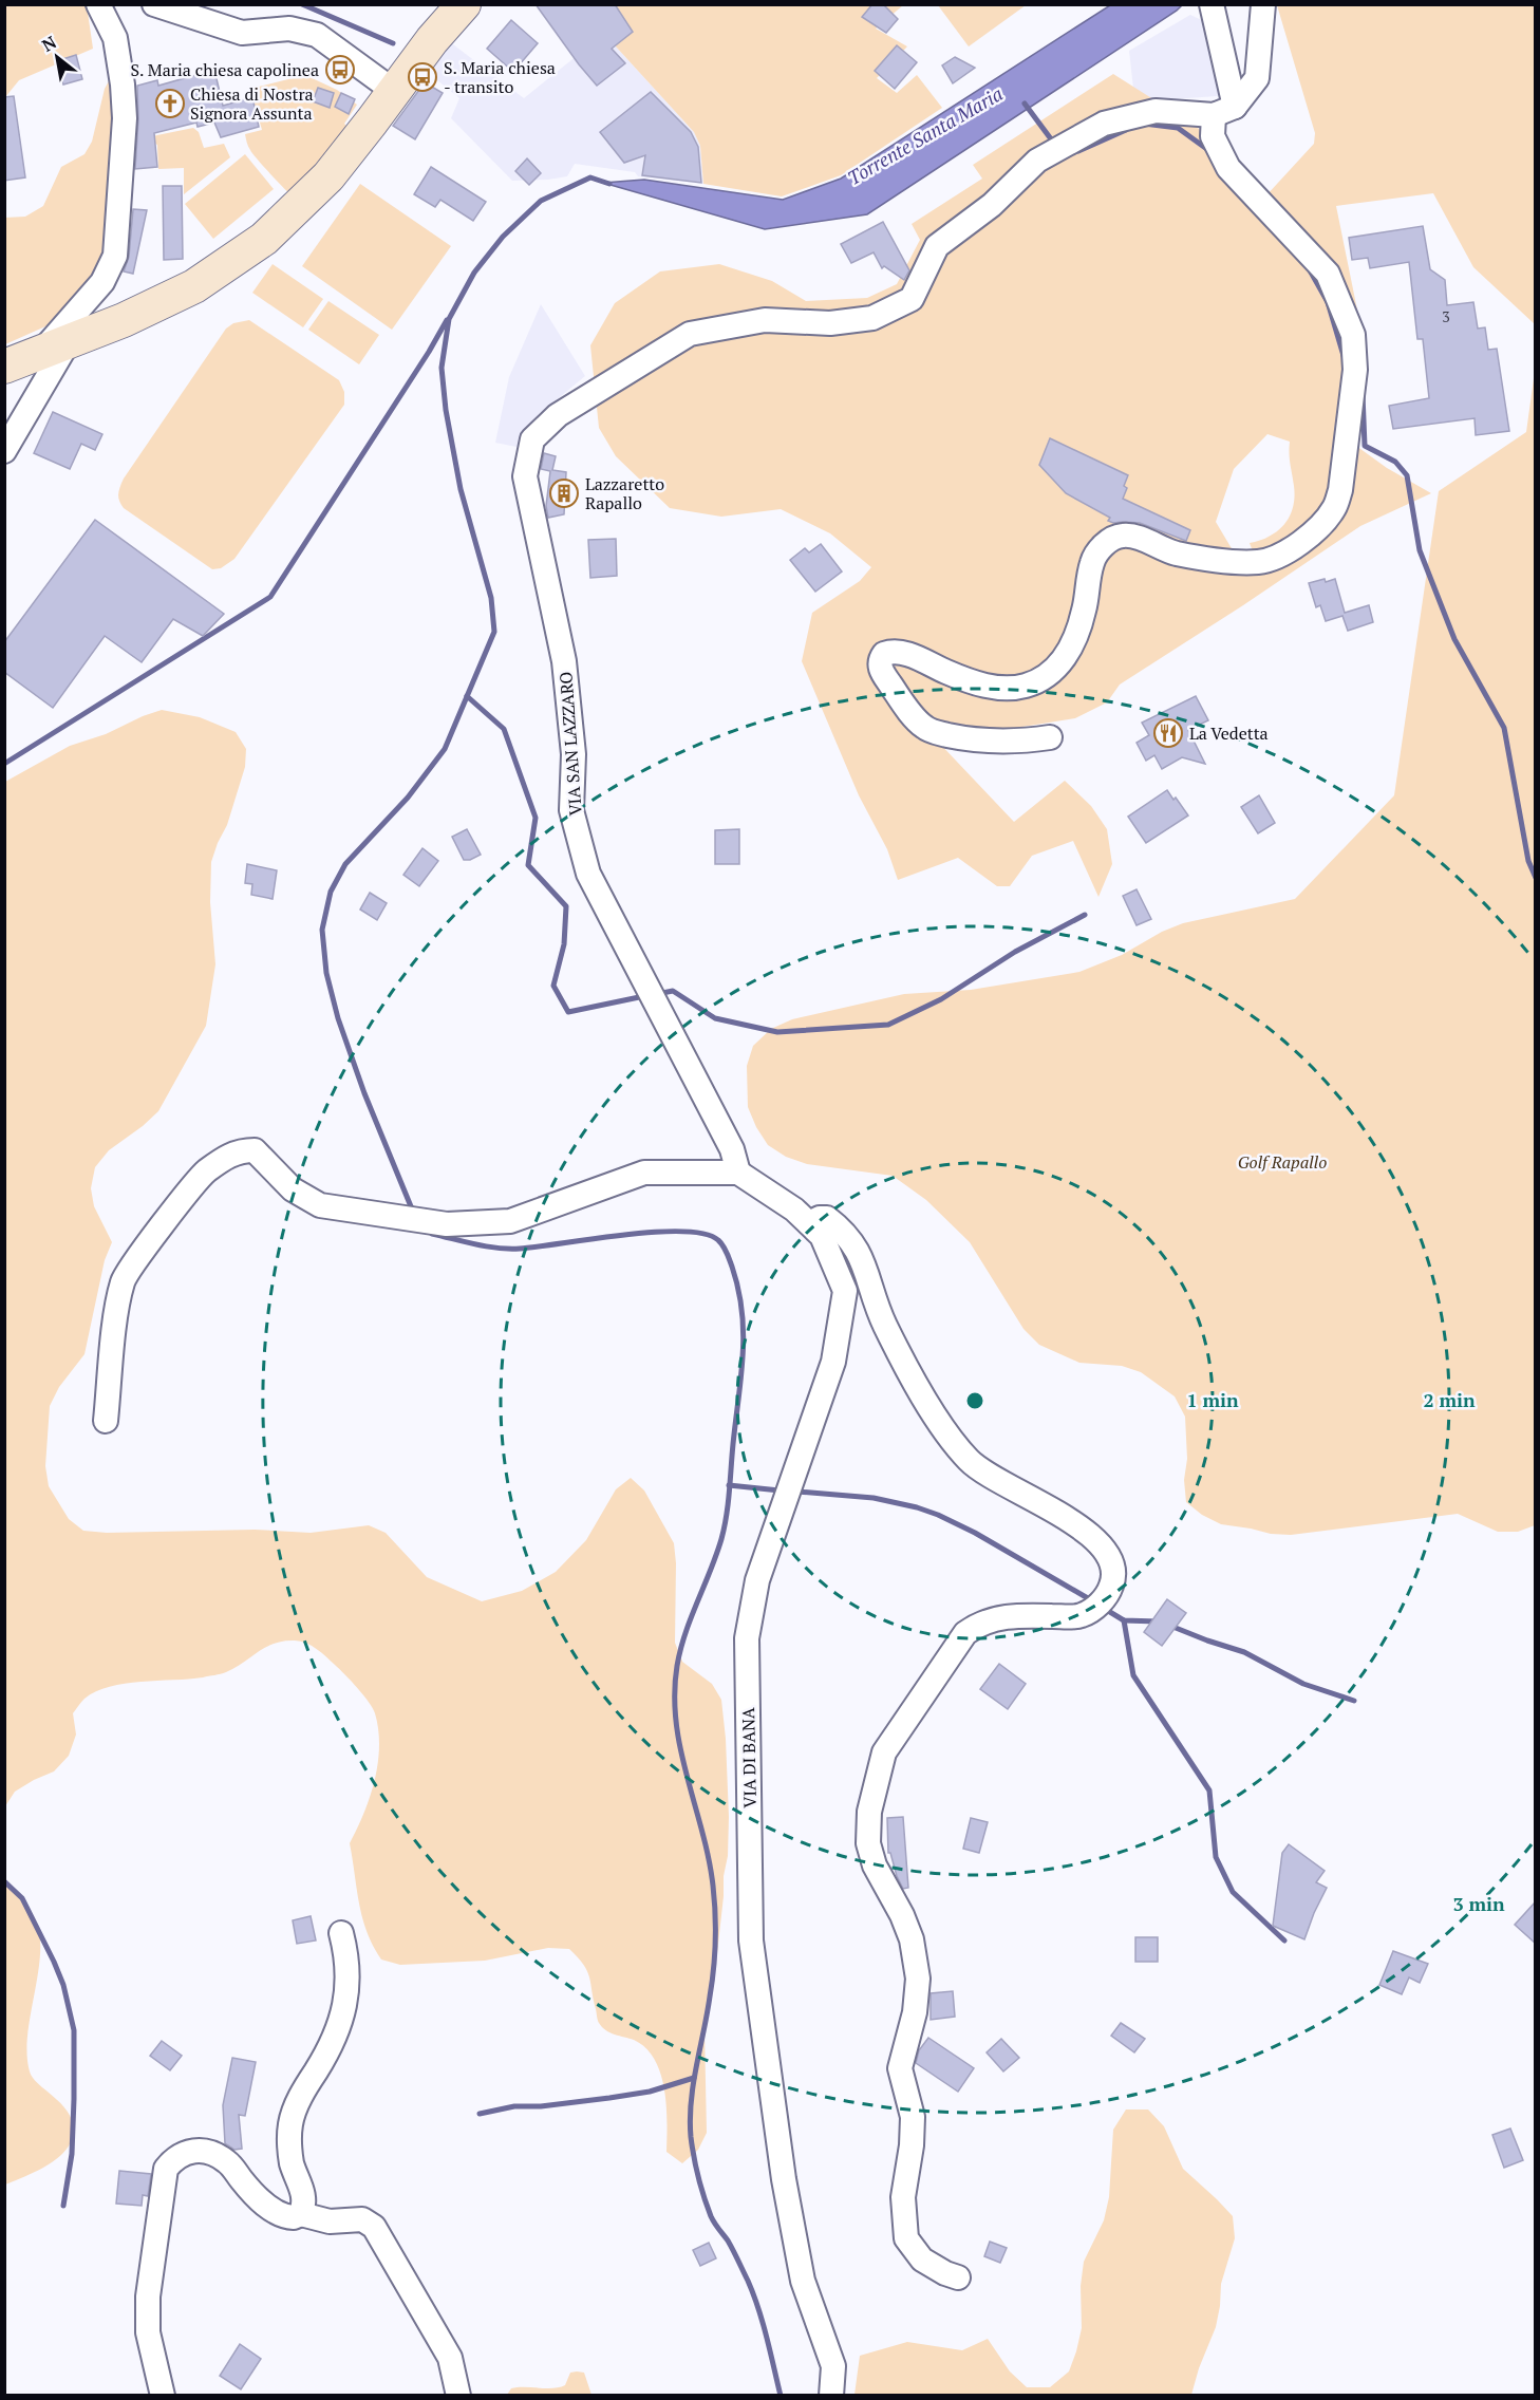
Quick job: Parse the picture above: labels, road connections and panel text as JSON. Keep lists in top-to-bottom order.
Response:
{
  "streets": {
    "street": ["VIA SAN LAZZARO", "VIA DI BANA"]
  },
  "crossings": [
    ["VIA SAN LAZZARO", "VIA DI BANA"]
  ],
  "water": ["Torrente Santa Maria"],
  "parks": ["Golf Rapallo"],
  "places": {
    "bus stop": ["S. Maria chiesa capolinea", "S. Maria chiesa - transito"],
    "church": ["Chiesa di Nostra Signora Assunta"],
    "building": ["Lazzaretto Rapallo"],
    "restaurant": ["La Vedetta"]
  },
  "house_numbers": ["3"],
  "north": "top left",
  "rings": ["1 min", "2 min", "3 min"]
}
